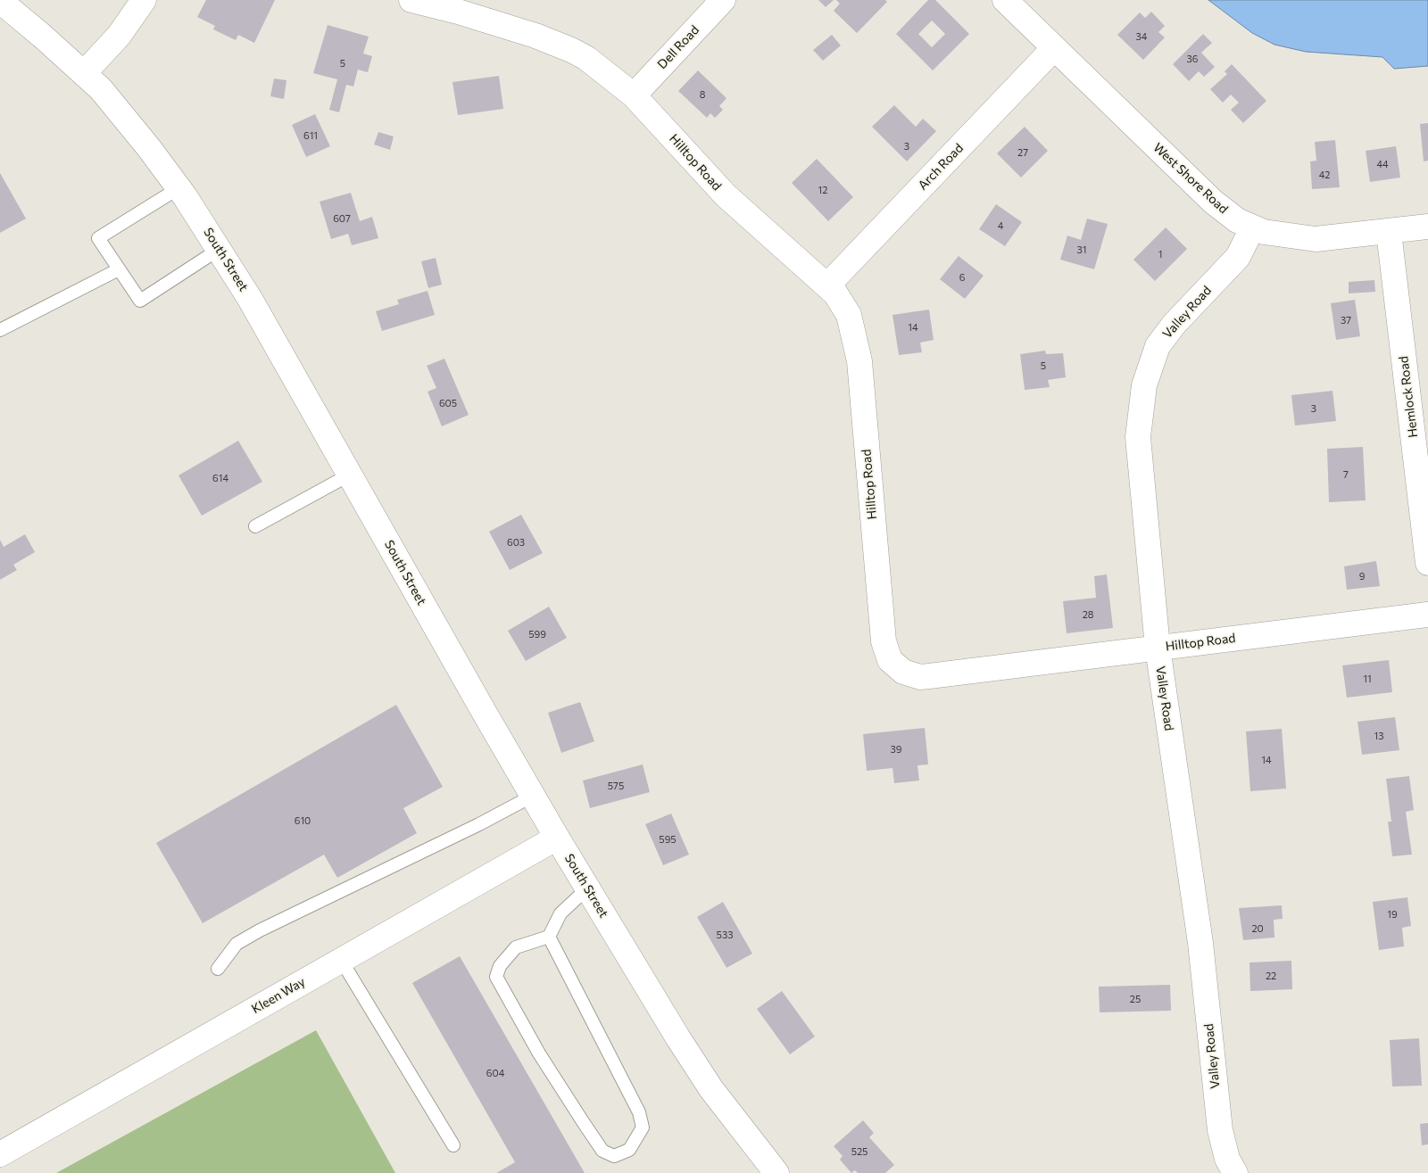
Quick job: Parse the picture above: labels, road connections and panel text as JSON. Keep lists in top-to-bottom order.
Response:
{
  "streets": {
    "street": [
      "Dell Road",
      "Hilltop Road",
      "Arch Road",
      "West Shore Road",
      "South Street",
      "Valley Road",
      "Hemlock Road",
      "Kleen Way"
    ]
  },
  "crossings": [
    ["Dell Road", "Hilltop Road"],
    ["Hilltop Road", "Arch Road"],
    ["Hilltop Road", "Valley Road"],
    ["Arch Road", "West Shore Road"],
    ["West Shore Road", "Valley Road"],
    ["West Shore Road", "Hemlock Road"],
    ["South Street", "Kleen Way"]
  ],
  "house_numbers": [
    "34",
    "36",
    "5",
    "8",
    "611",
    "3",
    "27",
    "44",
    "42",
    "12",
    "607",
    "4",
    "31",
    "1",
    "6",
    "37",
    "14",
    "5",
    "605",
    "3",
    "7",
    "614",
    "603",
    "9",
    "28",
    "599",
    "11",
    "13",
    "39",
    "14",
    "575",
    "610",
    "595",
    "19",
    "20",
    "533",
    "22",
    "25",
    "604",
    "525"
  ]
}
